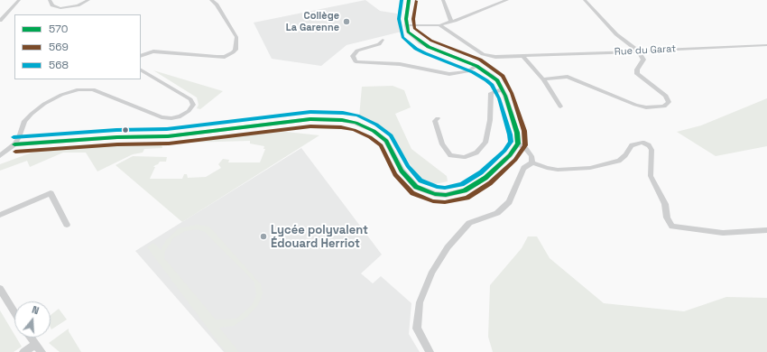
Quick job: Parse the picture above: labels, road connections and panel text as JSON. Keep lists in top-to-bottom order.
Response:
{
  "streets": {
    "street": ["Rue du Garat"]
  },
  "places": ["Collège La Garenne", "Lycée polyvalent Édouard Herriot"],
  "lines": ["transit line 570", "transit line 568", "transit line 569"],
  "legend": ["570", "569", "568"],
  "north": "top"
}
